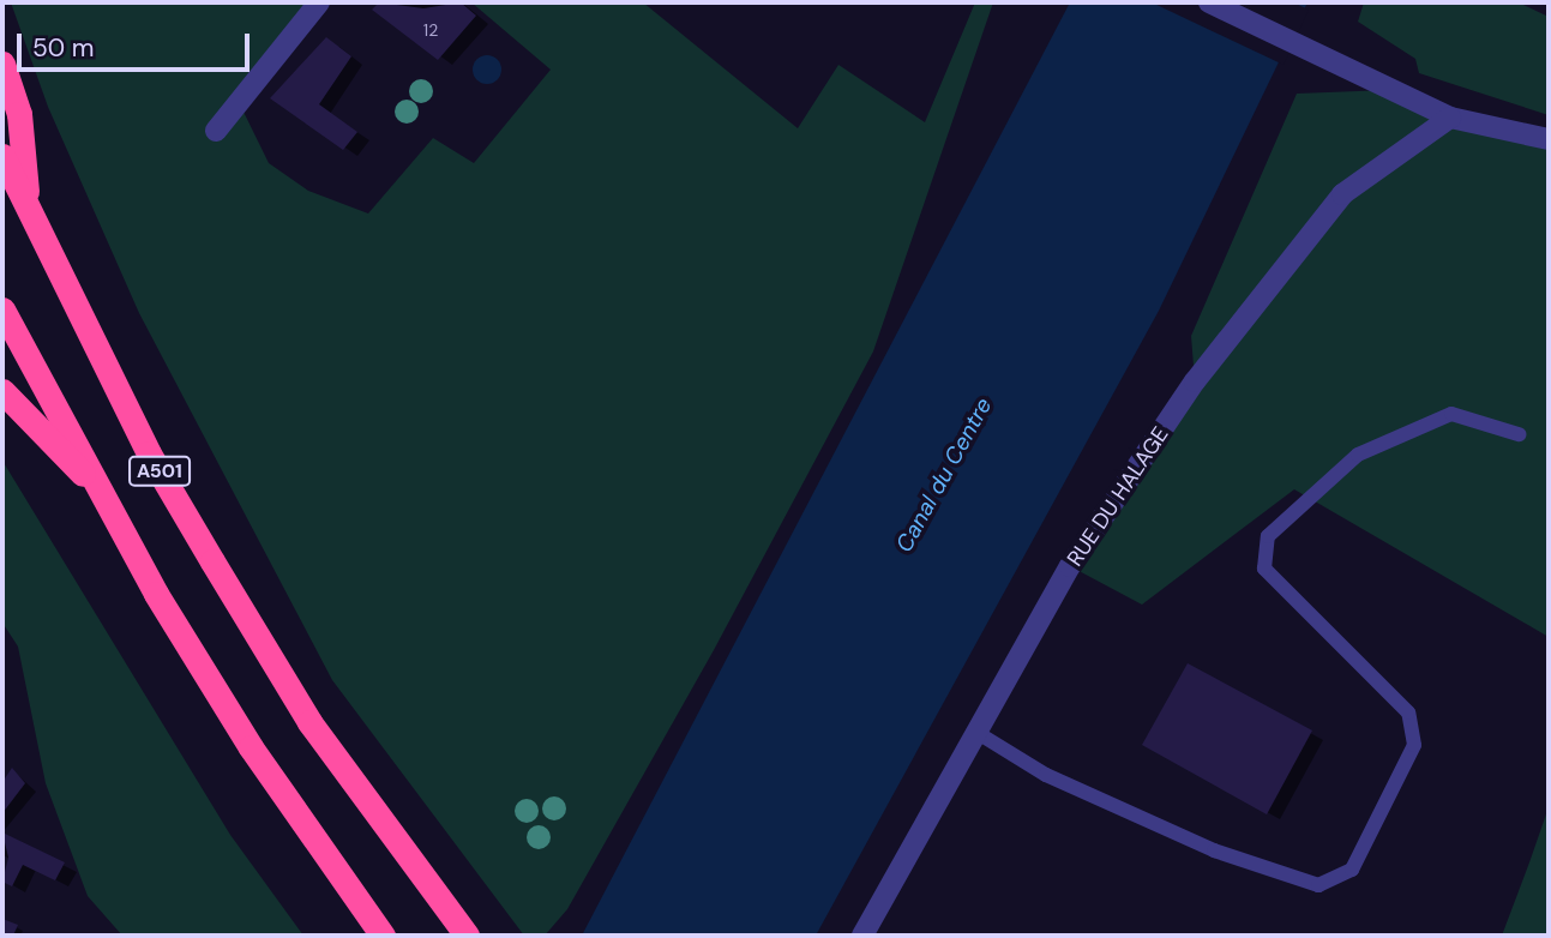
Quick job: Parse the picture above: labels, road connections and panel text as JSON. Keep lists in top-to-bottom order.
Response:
{
  "streets": {
    "highway": ["A501"],
    "street": ["RUE DU HALAGE"]
  },
  "water": ["Canal du Centre"],
  "house_numbers": ["12"],
  "scale_bar": "50 m"
}
